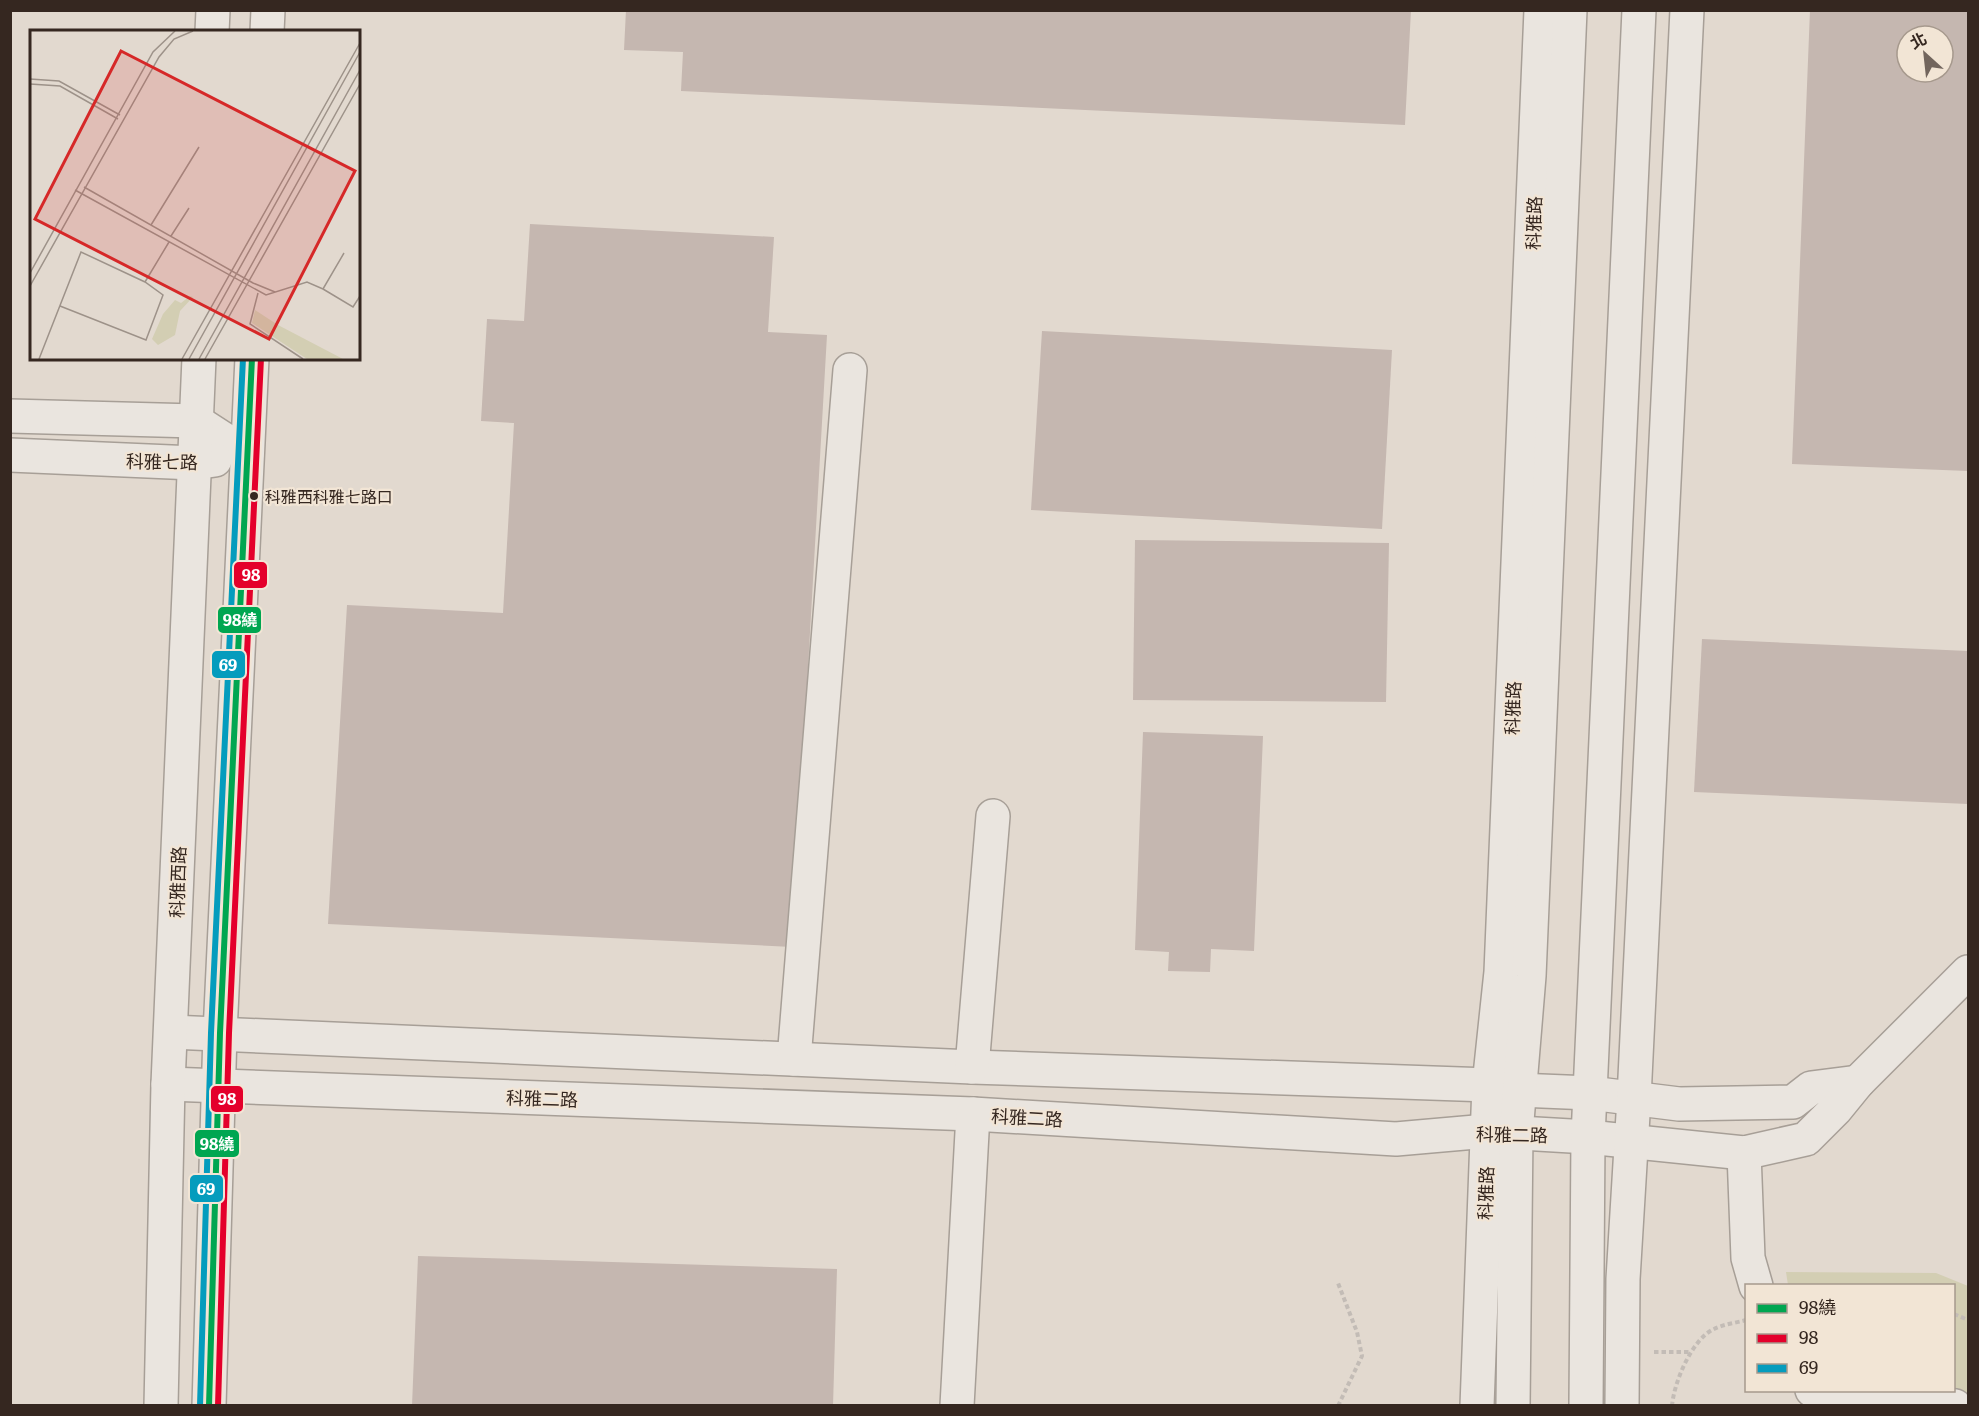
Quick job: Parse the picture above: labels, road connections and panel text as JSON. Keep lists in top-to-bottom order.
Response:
{
  "streets": {
    "street": [
      "科雅路",
      "科雅七路",
      "科雅西路",
      "科雅二路"
    ]
  },
  "crossings": [
    ["科雅路", "科雅二路"],
    ["科雅七路", "科雅西路"],
    ["科雅西路", "科雅二路"]
  ],
  "places": ["科雅西科雅七路口"],
  "lines": ["transit line 98繞", "transit line 98", "transit line 69"],
  "legend": ["98繞", "98", "69"],
  "north": "top left"
}
